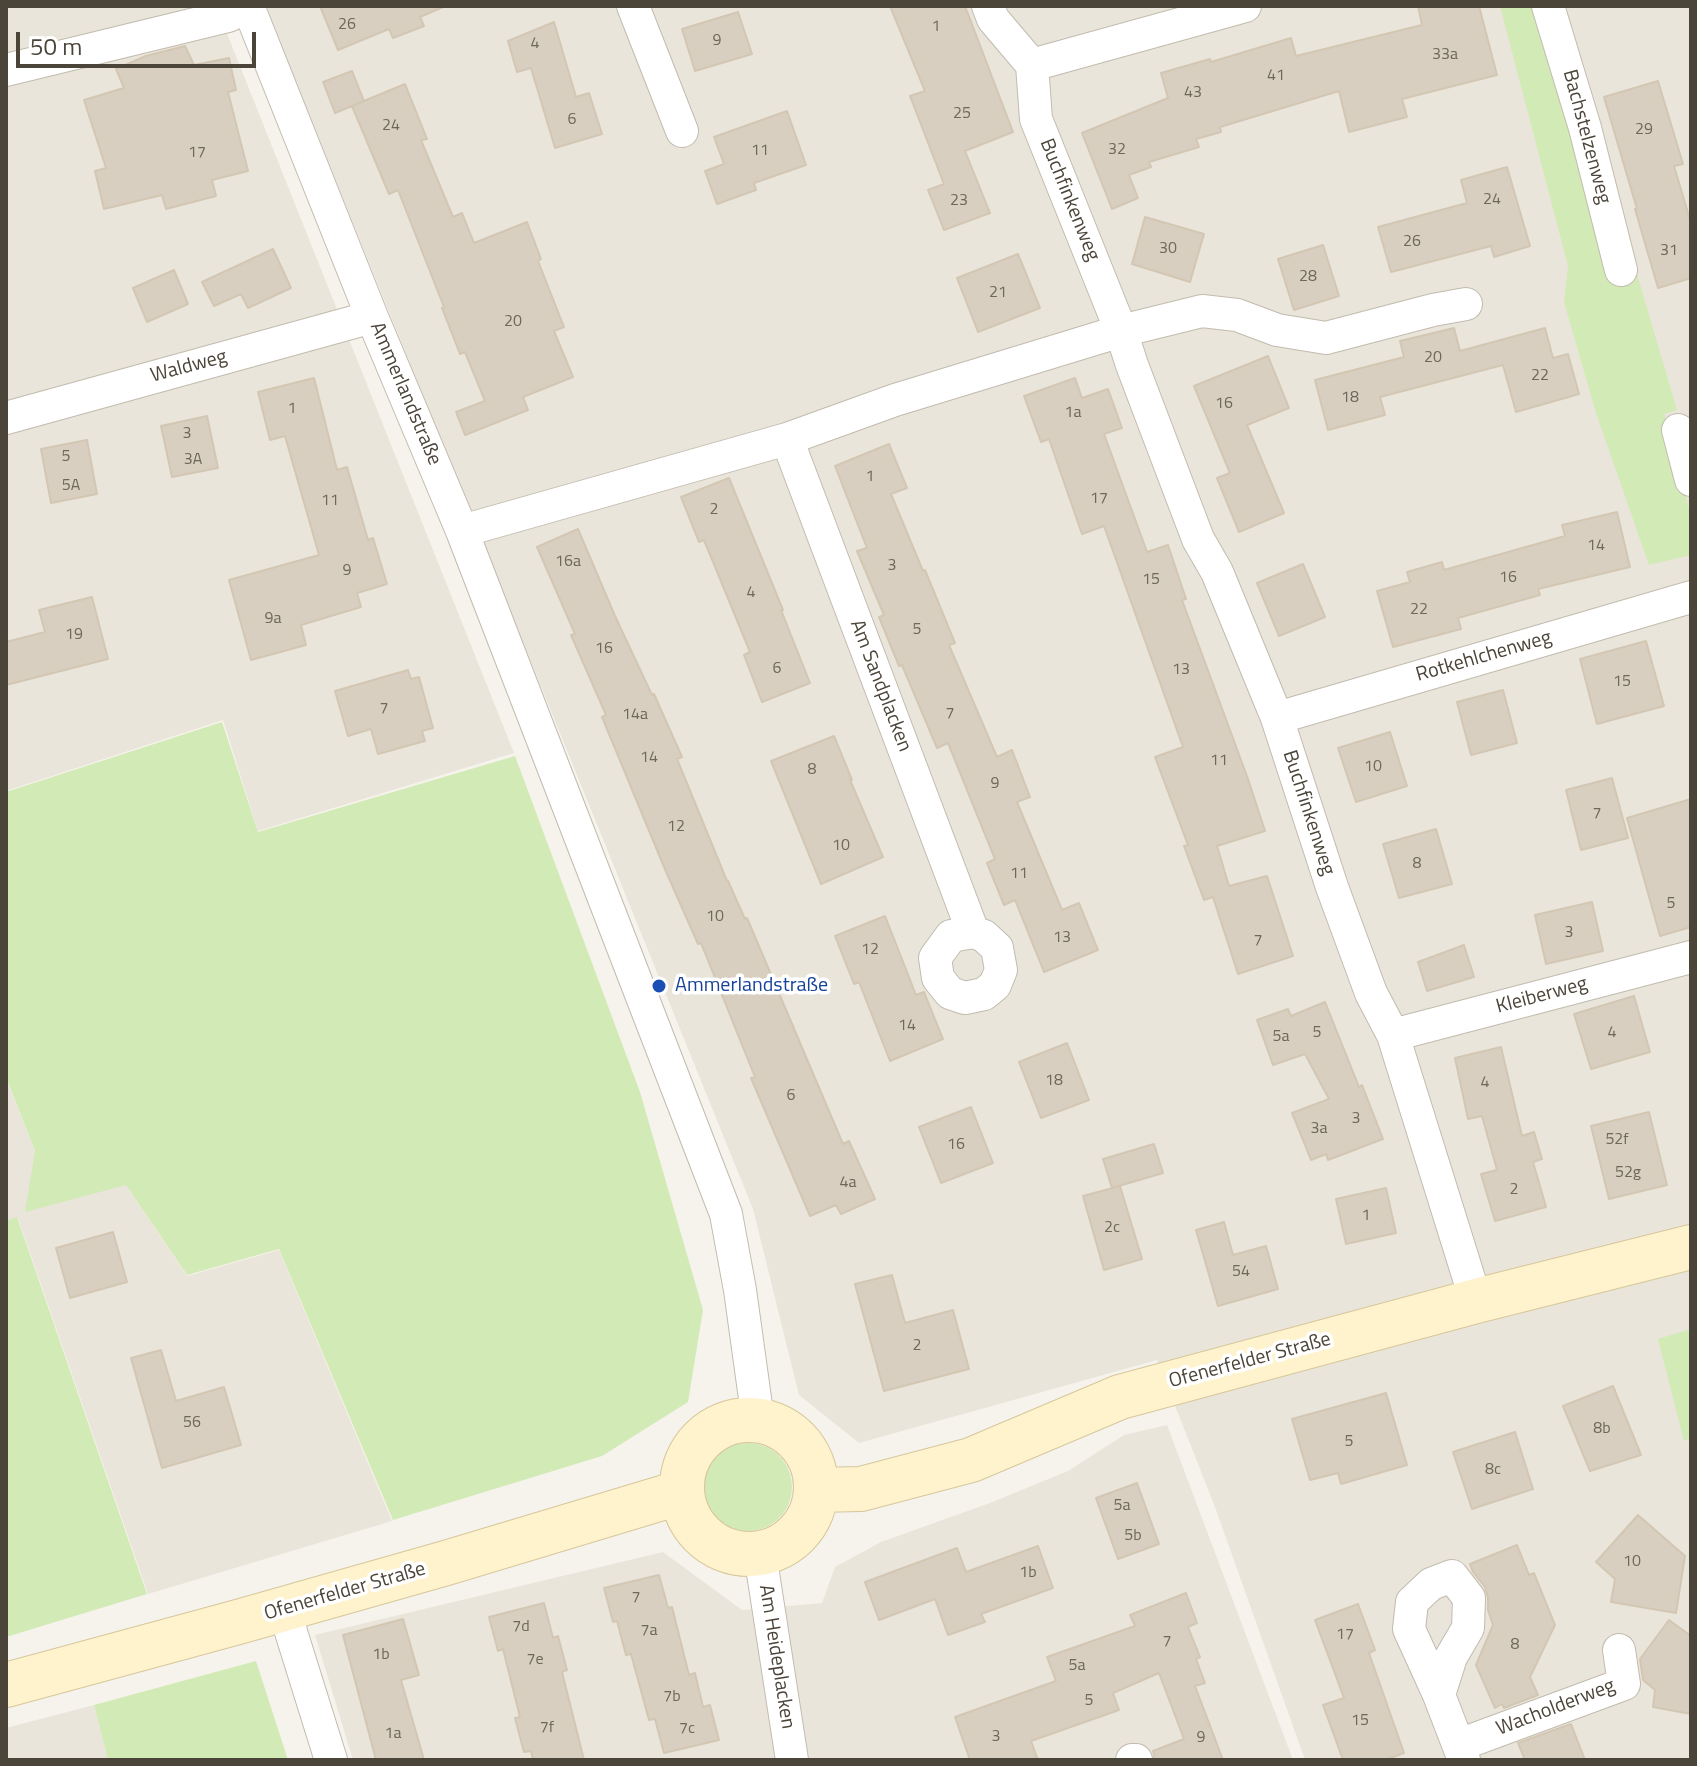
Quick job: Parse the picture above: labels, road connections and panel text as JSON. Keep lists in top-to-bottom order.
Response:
{
  "streets": {
    "street": [
      "Bachstelzenweg",
      "Buchfinkenweg",
      "Waldweg",
      "Ammerlandstraße",
      "Rotkehlchenweg",
      "Am Sandplacken",
      "Kleiberweg",
      "Ofenerfelder Straße",
      "Am Heideplacken",
      "Wacholderweg"
    ]
  },
  "crossings": [
    ["Buchfinkenweg", "Rotkehlchenweg"],
    ["Buchfinkenweg", "Kleiberweg"],
    ["Buchfinkenweg", "Ofenerfelder Straße"],
    ["Waldweg", "Ammerlandstraße"],
    ["Ammerlandstraße", "Ofenerfelder Straße"],
    ["Ammerlandstraße", "Am Heideplacken"],
    ["Ofenerfelder Straße", "Am Heideplacken"]
  ],
  "places": ["Ammerlandstraße"],
  "house_numbers": [
    "26",
    "1",
    "9",
    "4",
    "33a",
    "41",
    "43",
    "25",
    "6",
    "24",
    "29",
    "32",
    "11",
    "17",
    "24",
    "23",
    "26",
    "30",
    "31",
    "28",
    "21",
    "20",
    "20",
    "22",
    "18",
    "16",
    "1",
    "1a",
    "3",
    "5",
    "3A",
    "1",
    "5A",
    "17",
    "11",
    "2",
    "14",
    "16a",
    "3",
    "9",
    "16",
    "15",
    "4",
    "22",
    "9a",
    "5",
    "19",
    "16",
    "6",
    "13",
    "15",
    "7",
    "7",
    "14a",
    "14",
    "11",
    "10",
    "8",
    "9",
    "7",
    "12",
    "10",
    "8",
    "11",
    "5",
    "10",
    "3",
    "13",
    "7",
    "12",
    "14",
    "5",
    "4",
    "5a",
    "18",
    "4",
    "6",
    "3",
    "3a",
    "52f",
    "16",
    "52g",
    "4a",
    "2",
    "1",
    "2c",
    "54",
    "2",
    "56",
    "8b",
    "5",
    "8c",
    "5a",
    "5b",
    "10",
    "1b",
    "7",
    "7d",
    "7a",
    "17",
    "7",
    "8",
    "1b",
    "7e",
    "5a",
    "7b",
    "5",
    "15",
    "7f",
    "7c",
    "1a",
    "3",
    "9"
  ],
  "scale_bar": "50 m"
}
